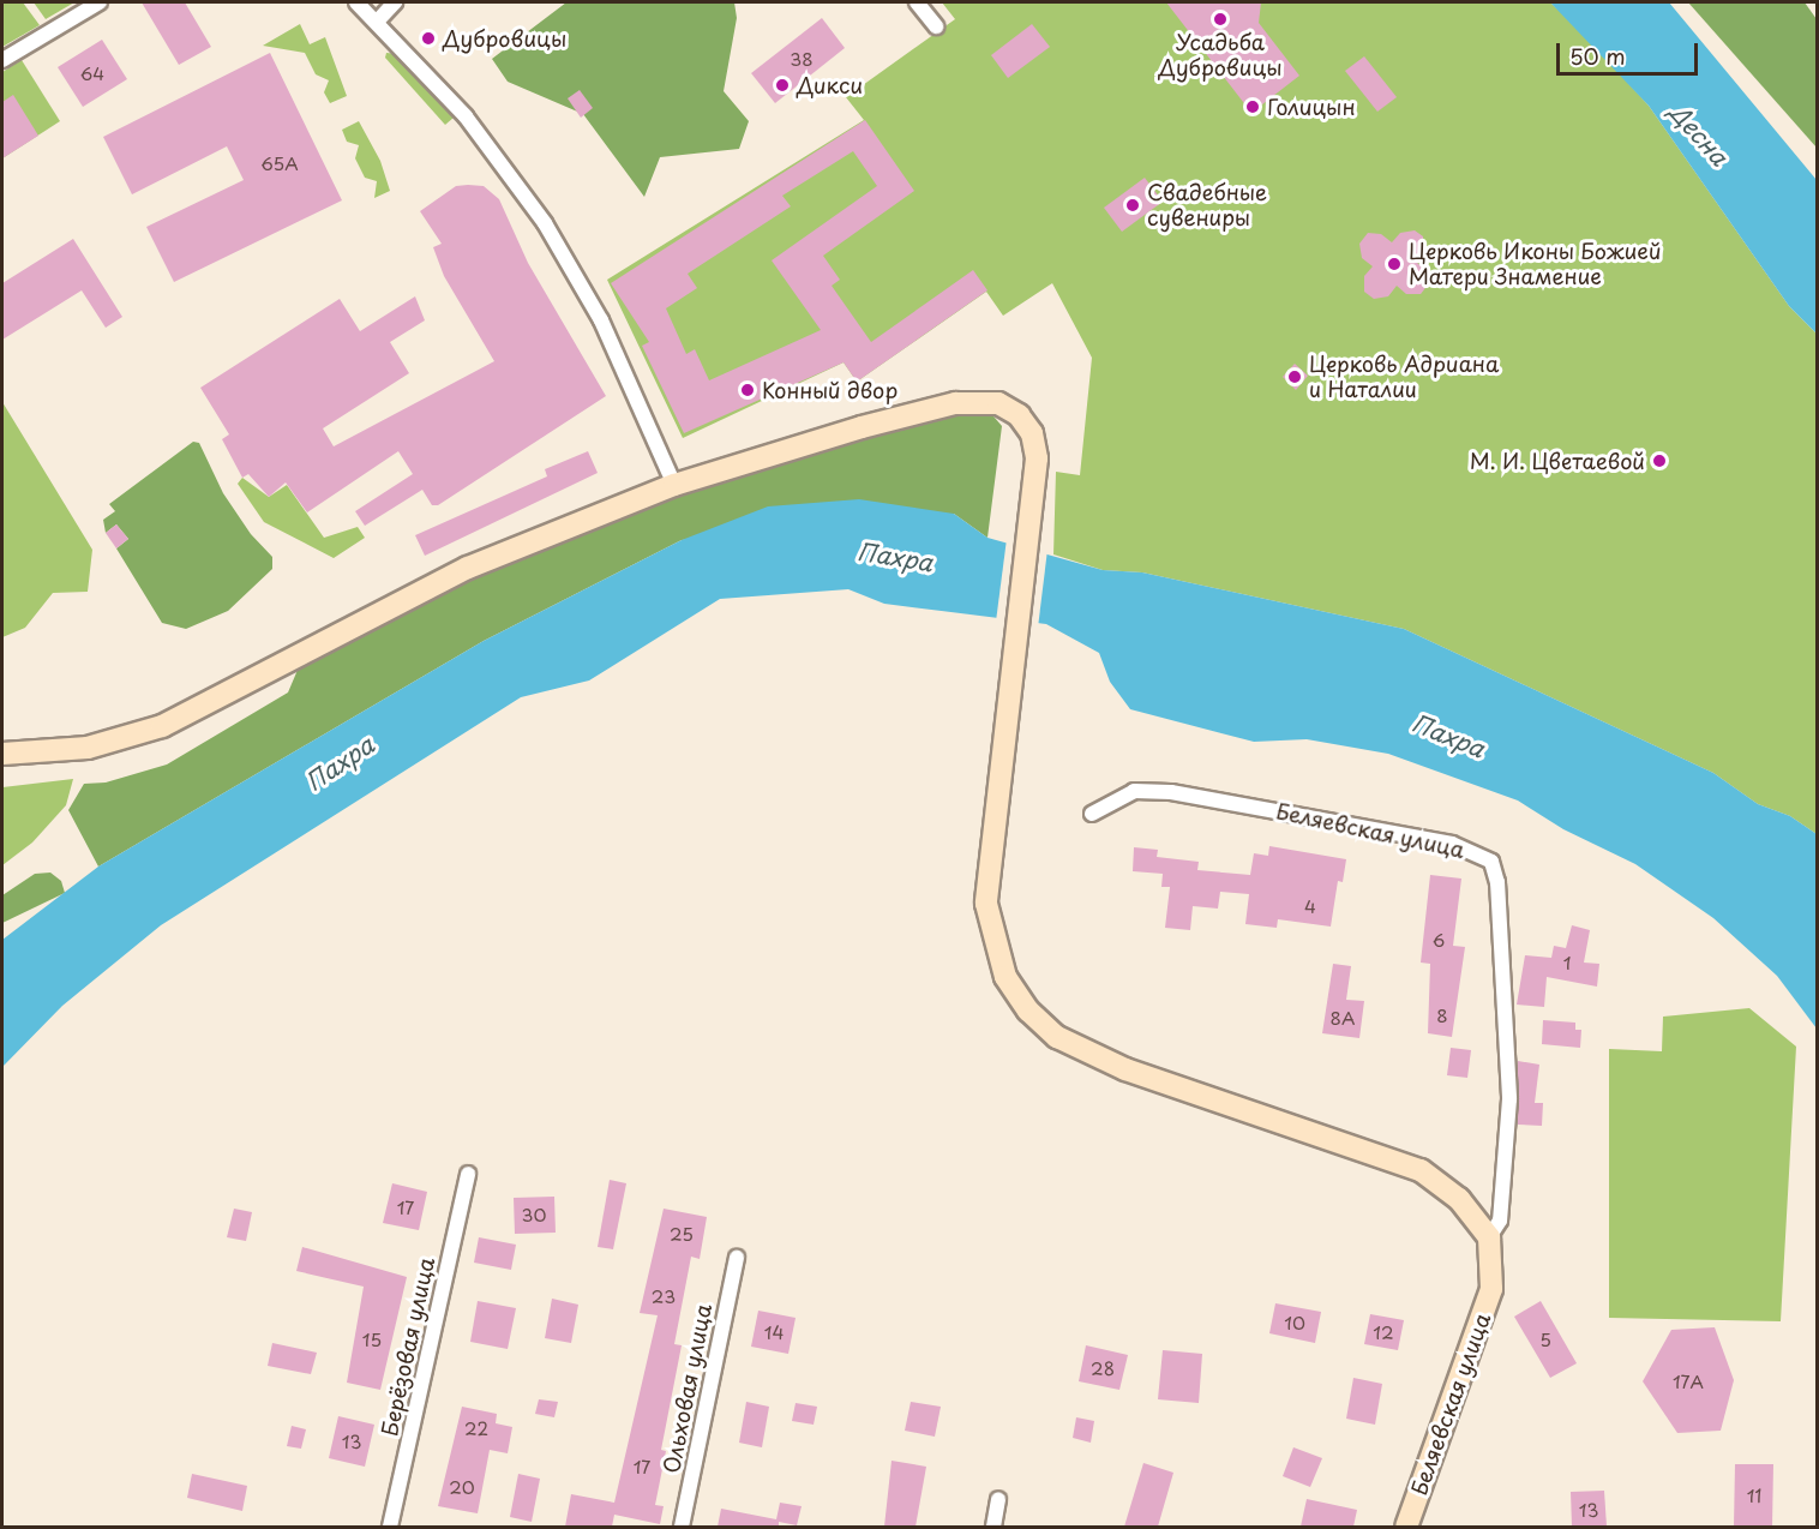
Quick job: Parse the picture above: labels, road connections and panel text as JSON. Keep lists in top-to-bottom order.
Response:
{
  "streets": {
    "main road": ["Беляевская улица"],
    "street": ["Берёзовая улица", "Ольховая улица"]
  },
  "water": ["Десна", "Пахра"],
  "places": [
    "Усадьба Дубровицы",
    "Дубровицы",
    "Дикси",
    "Голицын",
    "Свадебные сувениры",
    "Церковь Иконы Божией Матери Знамение",
    "Церковь Адриана и Наталии",
    "Конный двор",
    "М. И. Цветаевой"
  ],
  "house_numbers": [
    "38",
    "64",
    "65А",
    "4",
    "6",
    "1",
    "8",
    "8А",
    "17",
    "30",
    "25",
    "23",
    "10",
    "14",
    "12",
    "15",
    "5",
    "28",
    "17А",
    "22",
    "13",
    "17",
    "20",
    "11",
    "13"
  ],
  "scale_bar": "50 m"
}
